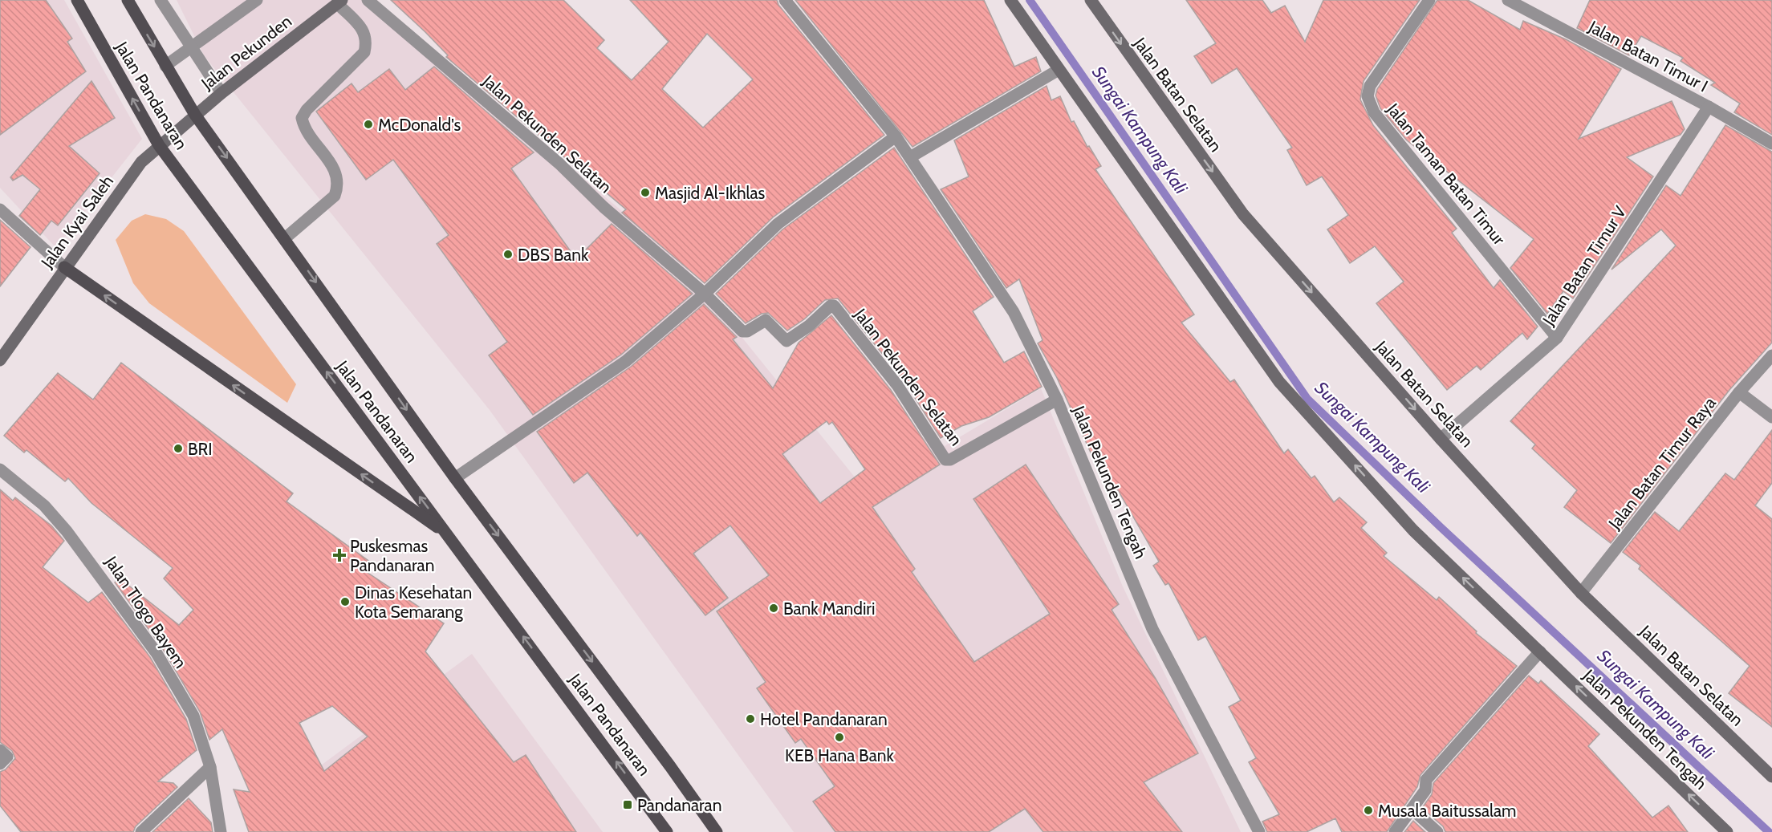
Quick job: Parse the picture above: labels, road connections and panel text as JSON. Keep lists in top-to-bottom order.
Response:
{
  "streets": {
    "main road": [
      "Jalan Pekunden",
      "Jalan Batan Selatan",
      "Jalan Pandanaran",
      "Jalan Kyai Saleh",
      "Jalan Pekunden Tengah"
    ],
    "street": [
      "Jalan Batan Timur I",
      "Jalan Pekunden Selatan",
      "Jalan Taman Batan Timur",
      "Jalan Batan Timur V",
      "Jalan Batan Timur Raya",
      "Jalan Tlogo Bayem"
    ]
  },
  "crossings": [
    ["Jalan Pekunden", "Jalan Pandanaran"],
    ["Jalan Pekunden", "Jalan Kyai Saleh"],
    ["Jalan Batan Timur I", "Jalan Batan Timur V"],
    ["Jalan Batan Selatan", "Jalan Batan Timur V"],
    ["Jalan Batan Selatan", "Jalan Batan Timur Raya"],
    ["Jalan Pandanaran", "Jalan Kyai Saleh"],
    ["Jalan Pekunden Selatan", "Jalan Pekunden Tengah"],
    ["Jalan Taman Batan Timur", "Jalan Batan Timur V"]
  ],
  "one_way": ["Jalan Batan Selatan", "Jalan Pekunden Tengah"],
  "water": ["Sungai Kampung Kali"],
  "places": {
    "other": [
      "McDonald's",
      "Masjid Al-Ikhlas",
      "DBS Bank",
      "BRI",
      "Dinas Kesehatan Kota Semarang",
      "Bank Mandiri",
      "Hotel Pandanaran",
      "KEB Hana Bank",
      "Musala Baitussalam"
    ],
    "health": ["Puskesmas Pandanaran"],
    "transit": ["Pandanaran"]
  }
}
